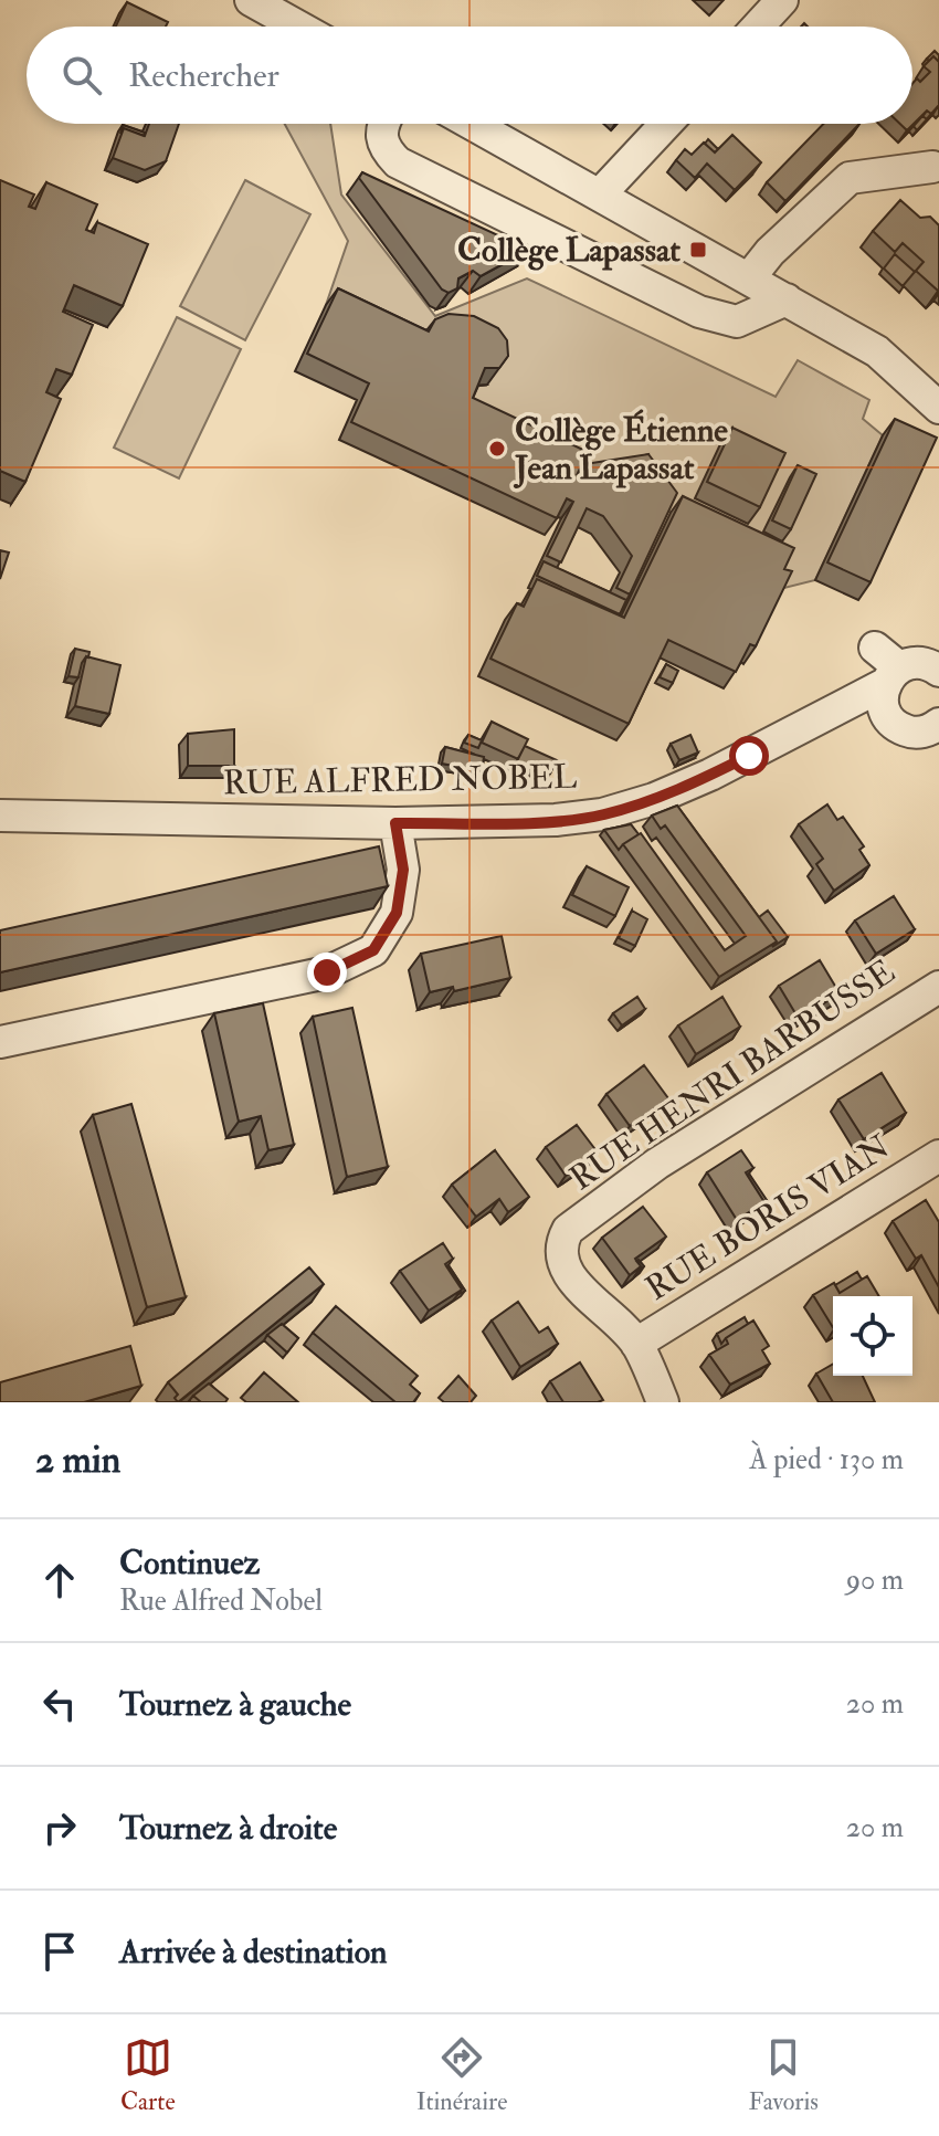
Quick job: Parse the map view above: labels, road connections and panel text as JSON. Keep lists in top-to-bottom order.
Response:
{
  "streets": {
    "street": ["RUE ALFRED NOBEL", "RUE HENRI BARBUSSE", "RUE BORIS VIAN"]
  },
  "crossings": [
    ["RUE HENRI BARBUSSE", "RUE BORIS VIAN"]
  ],
  "places": {
    "transit": ["Collège Lapassat"],
    "other": ["Collège Étienne Jean Lapassat"]
  },
  "page": {
    "search": "Rechercher",
    "heading": ["2 min", "À pied · 130 m"],
    "list": [
      ["Continuez", "Rue Alfred Nobel", "90 m"],
      ["Tournez à gauche", "20 m"],
      ["Tournez à droite", "20 m"],
      "Arrivée à destination"
    ],
    "nav": ["Carte", "Itinéraire", "Favoris"]
  }
}
